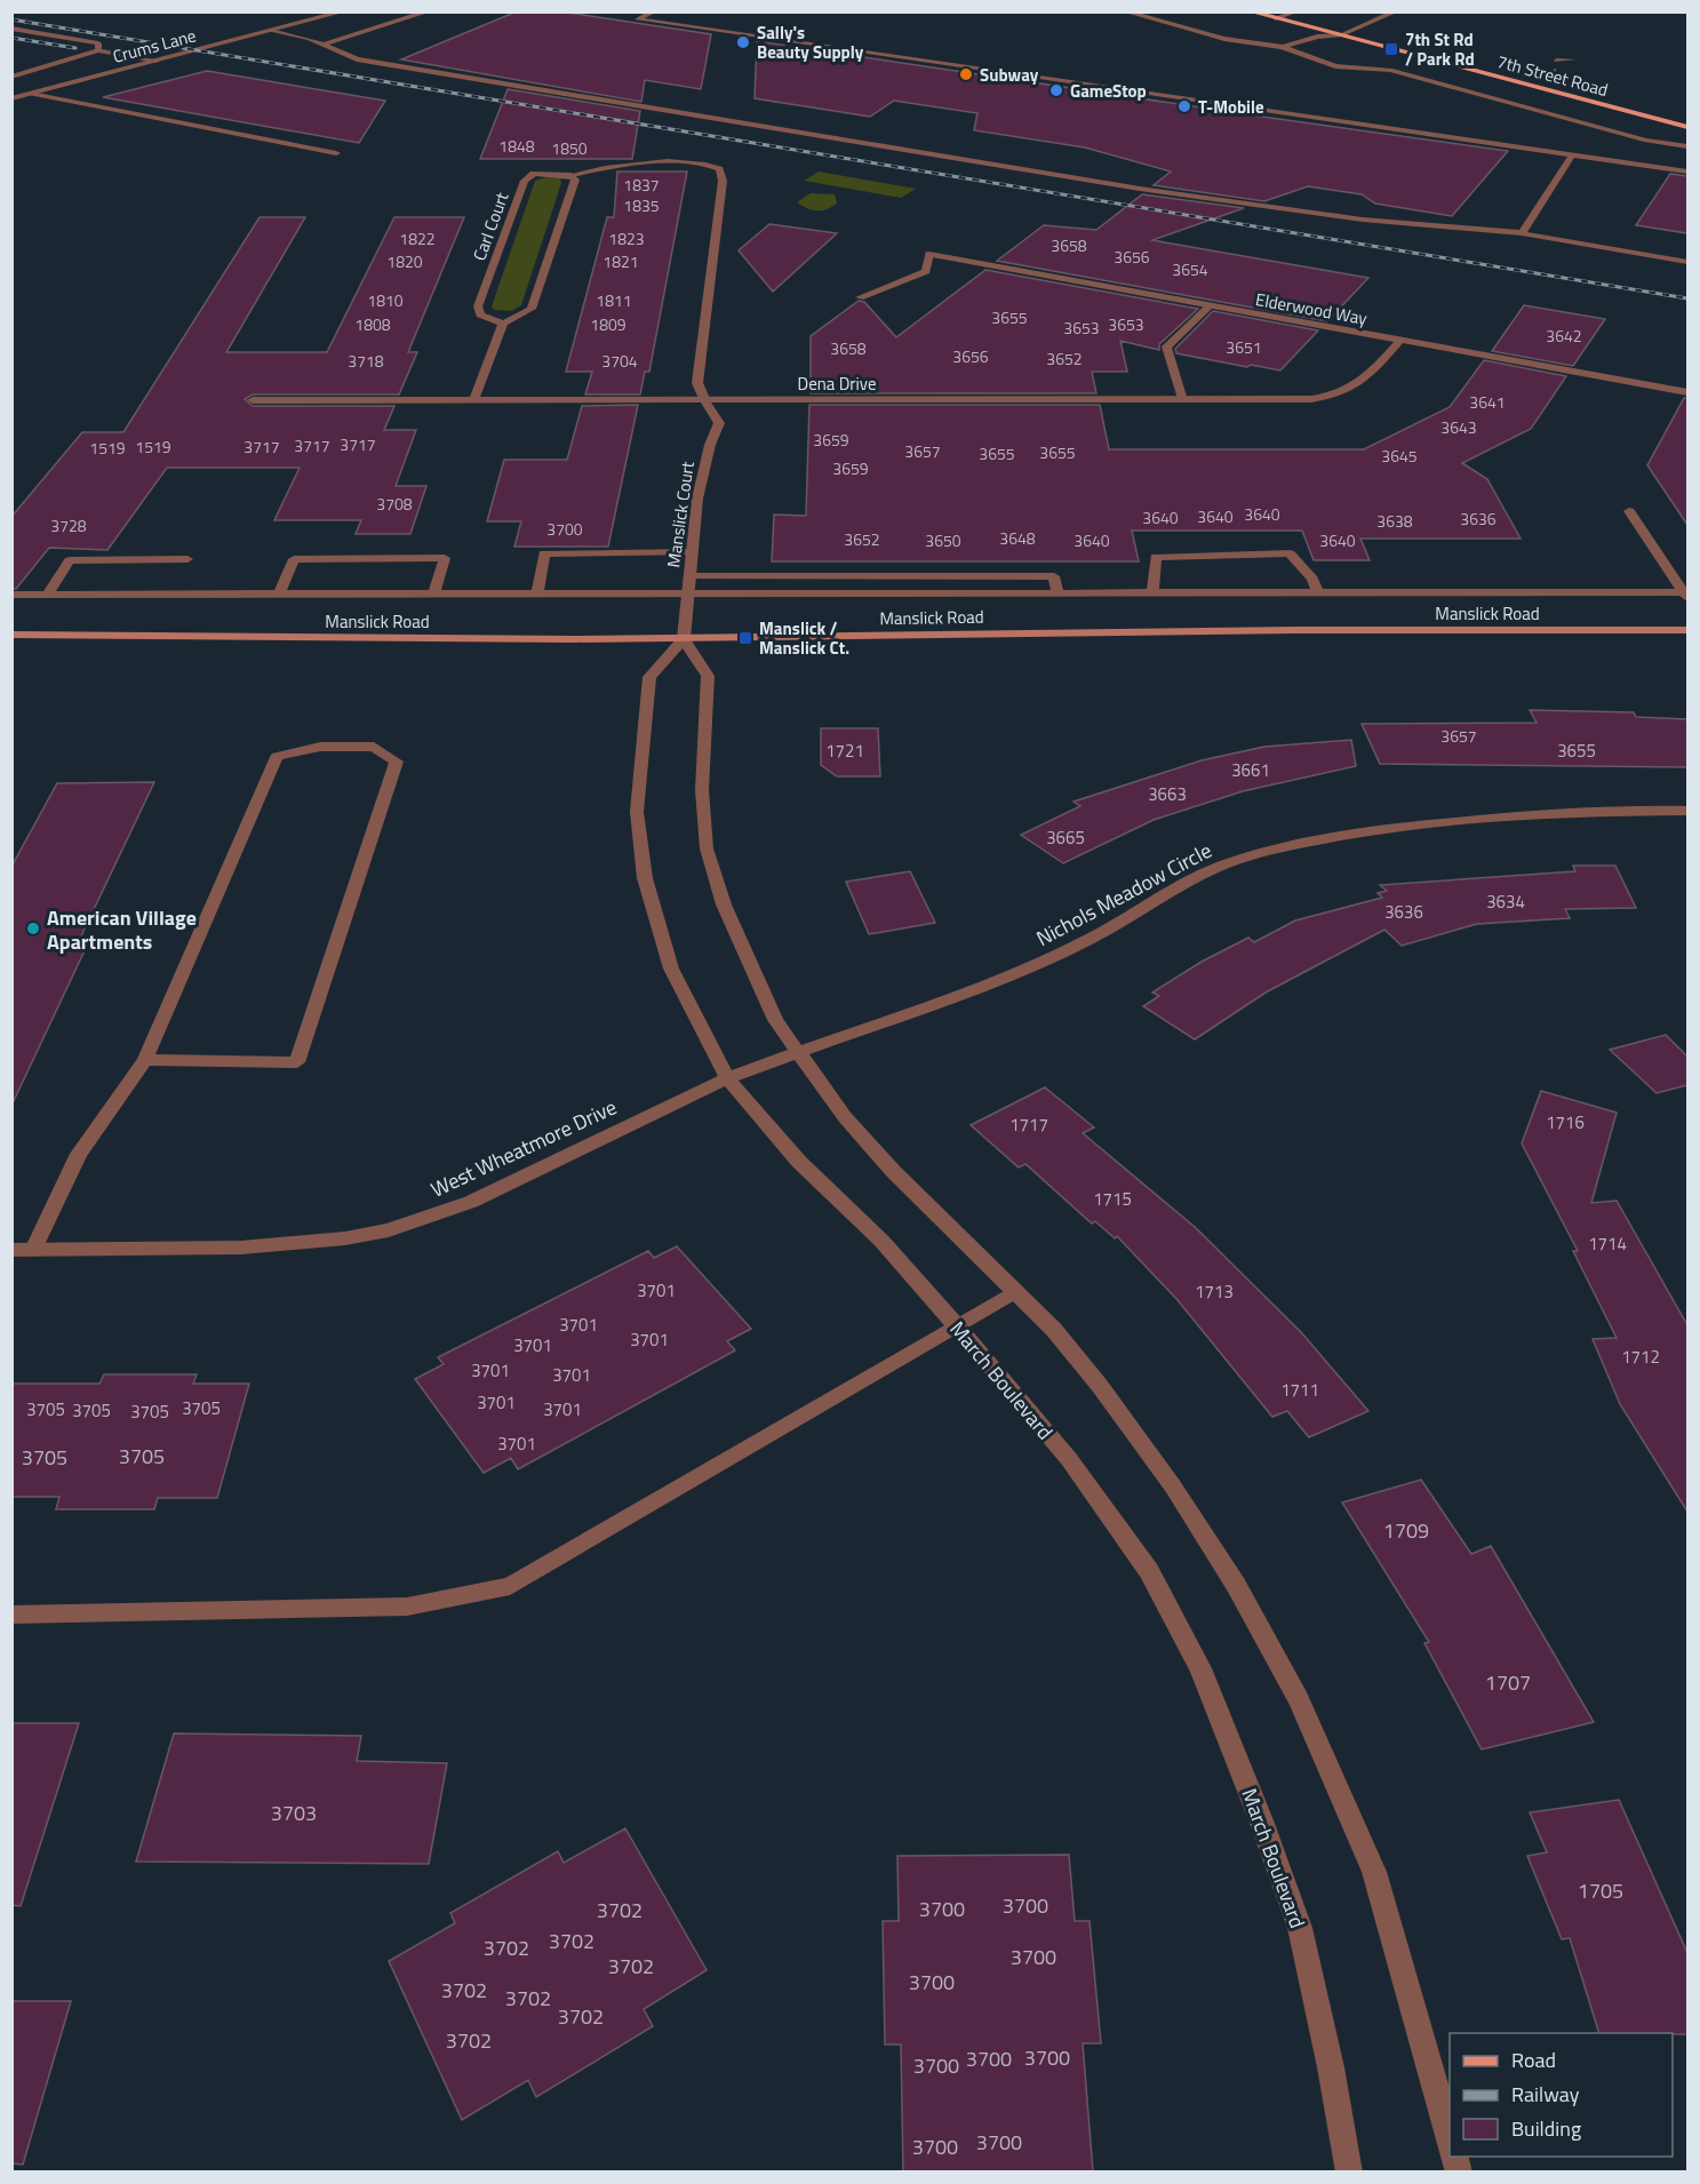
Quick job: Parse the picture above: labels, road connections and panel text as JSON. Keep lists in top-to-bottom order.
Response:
{
  "streets": {
    "main road": ["7th Street Road", "Manslick Road"],
    "street": [
      "Crums Lane",
      "Carl Court",
      "Elderwood Way",
      "Dena Drive",
      "Manslick Court",
      "Nichols Meadow Circle",
      "West Wheatmore Drive",
      "March Boulevard"
    ]
  },
  "crossings": [
    ["Elderwood Way", "Dena Drive"],
    ["Dena Drive", "Manslick Court"],
    ["Manslick Court", "Manslick Road"],
    ["Manslick Court", "March Boulevard"],
    ["Manslick Road", "March Boulevard"],
    ["Nichols Meadow Circle", "West Wheatmore Drive"],
    ["West Wheatmore Drive", "March Boulevard"]
  ],
  "places": {
    "other": [
      "Sally's Beauty Supply",
      "Subway",
      "GameStop",
      "T-Mobile",
      "American Village Apartments"
    ],
    "transit": ["7th St Rd / Park Rd", "Manslick / Manslick Ct."]
  },
  "house_numbers": [
    "1848",
    "1850",
    "1837",
    "1835",
    "1822",
    "1823",
    "3658",
    "3656",
    "1820",
    "1821",
    "3654",
    "1810",
    "1811",
    "3655",
    "1808",
    "1809",
    "3653",
    "3653",
    "3642",
    "3651",
    "3658",
    "3656",
    "3652",
    "3718",
    "3704",
    "3641",
    "3643",
    "3659",
    "3717",
    "3717",
    "1519",
    "3717",
    "1519",
    "3657",
    "3655",
    "3655",
    "3645",
    "3659",
    "3708",
    "3640",
    "3640",
    "3640",
    "3636",
    "3638",
    "3728",
    "3700",
    "3648",
    "3652",
    "3650",
    "3640",
    "3640",
    "3657",
    "1721",
    "3655",
    "3661",
    "3663",
    "3665",
    "3634",
    "3636",
    "1716",
    "1717",
    "1715",
    "1714",
    "3701",
    "1713",
    "3701",
    "3701",
    "3701",
    "1712",
    "3701",
    "3701",
    "1711",
    "3701",
    "3705",
    "3705",
    "3701",
    "3705",
    "3705",
    "3701",
    "3705",
    "3705",
    "1709",
    "1707",
    "3703",
    "1705",
    "3700",
    "3700",
    "3702",
    "3702",
    "3702",
    "3700",
    "3702",
    "3700",
    "3702",
    "3702",
    "3702",
    "3702",
    "3700",
    "3700",
    "3700",
    "3700",
    "3700"
  ],
  "legend": ["Road", "Railway", "Building"]
}
